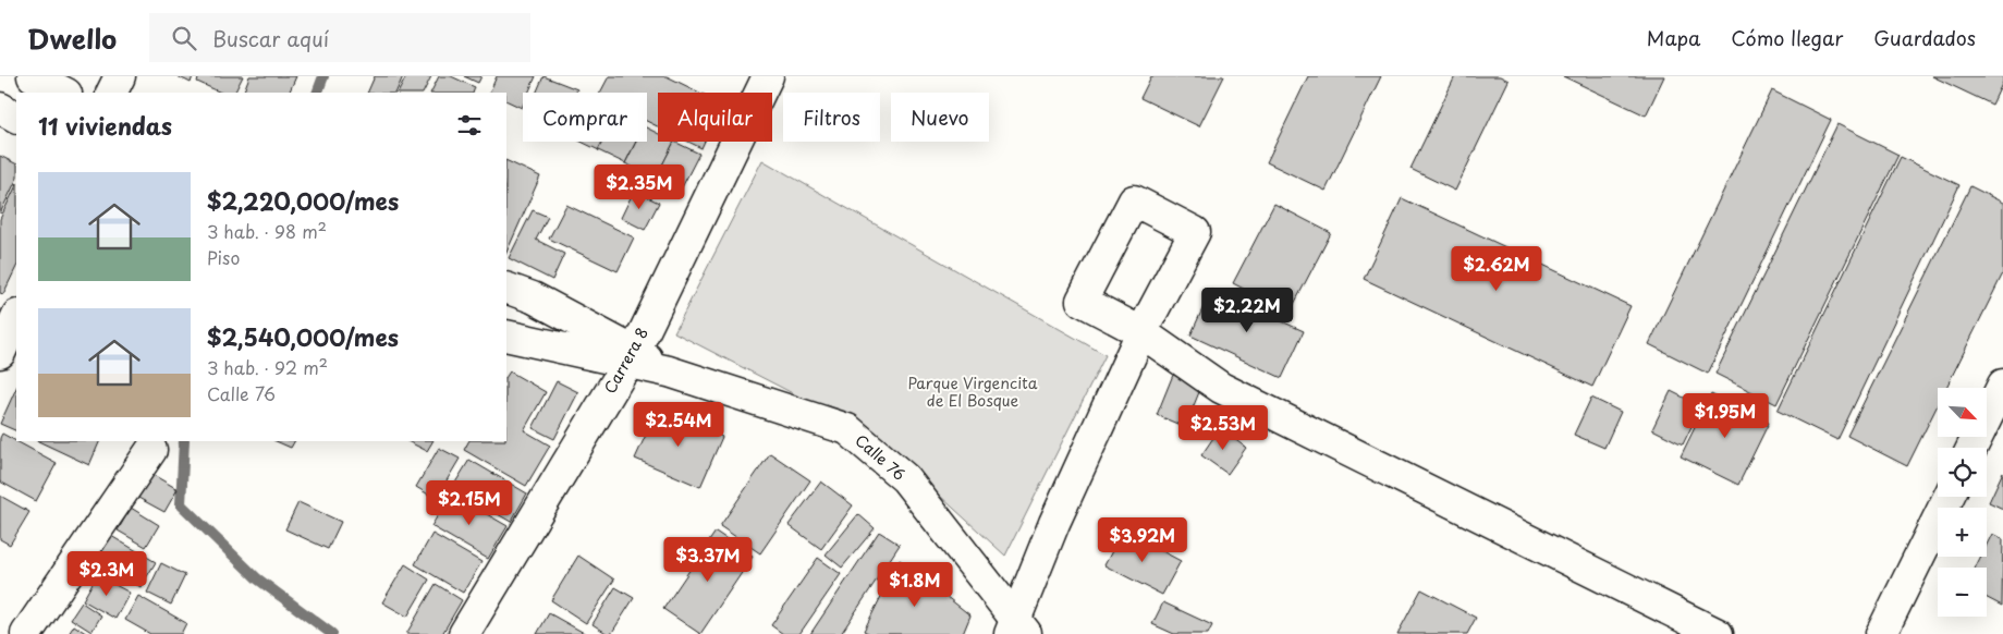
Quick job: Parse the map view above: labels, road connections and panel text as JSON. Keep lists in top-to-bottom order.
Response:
{
  "streets": {
    "street": ["Carrera 8", "Calle 76"]
  },
  "crossings": [
    ["Carrera 8", "Calle 76"]
  ],
  "parks": ["Parque Virgencita de El Bosque"],
  "north": "bottom right",
  "page": {
    "header": "Dwello",
    "search": "Buscar aquí",
    "nav": ["Mapa", "Cómo llegar", "Guardados"],
    "chip": [
      "Comprar",
      "Alquilar",
      "Filtros",
      "Nuevo"
    ],
    "heading": "11 viviendas",
    "list": [
      {
        "name": "$2,220,000/mes",
        "note": "3 hab. · 98 m² · Piso"
      },
      {
        "name": "$2,540,000/mes",
        "note": "3 hab. · 92 m² · Calle 76"
      }
    ],
    "price": [
      "$2.35M",
      "$2.62M",
      "$2.22M",
      "$1.95M",
      "$2.54M",
      "$2.53M",
      "$2.15M",
      "$3.92M",
      "$3.37M",
      "$2.3M",
      "$1.8M"
    ],
    "map_buttons": ["+", "−"]
  }
}
